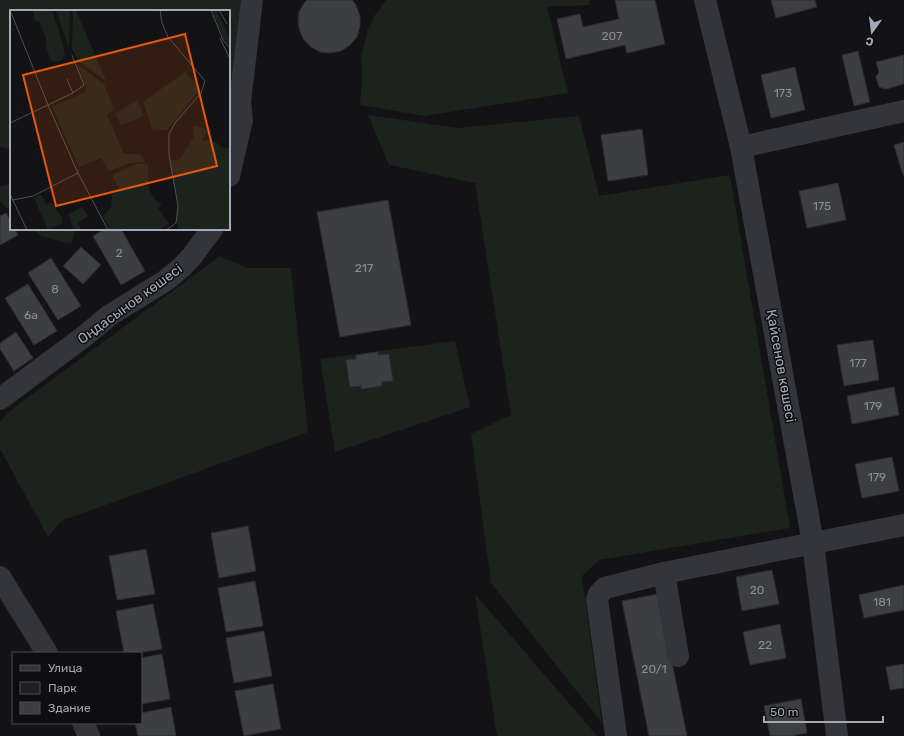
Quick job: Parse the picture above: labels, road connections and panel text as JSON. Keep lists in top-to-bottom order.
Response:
{
  "streets": {
    "street": ["Оңдасынов көшесі", "Қайсенов көшесі"]
  },
  "house_numbers": [
    "207",
    "173",
    "175",
    "2",
    "217",
    "8",
    "6а",
    "177",
    "179",
    "179",
    "20",
    "181",
    "22",
    "20/1"
  ],
  "legend": ["Улица", "Парк", "Здание"],
  "scale_bar": "50 m",
  "north": "bottom"
}
